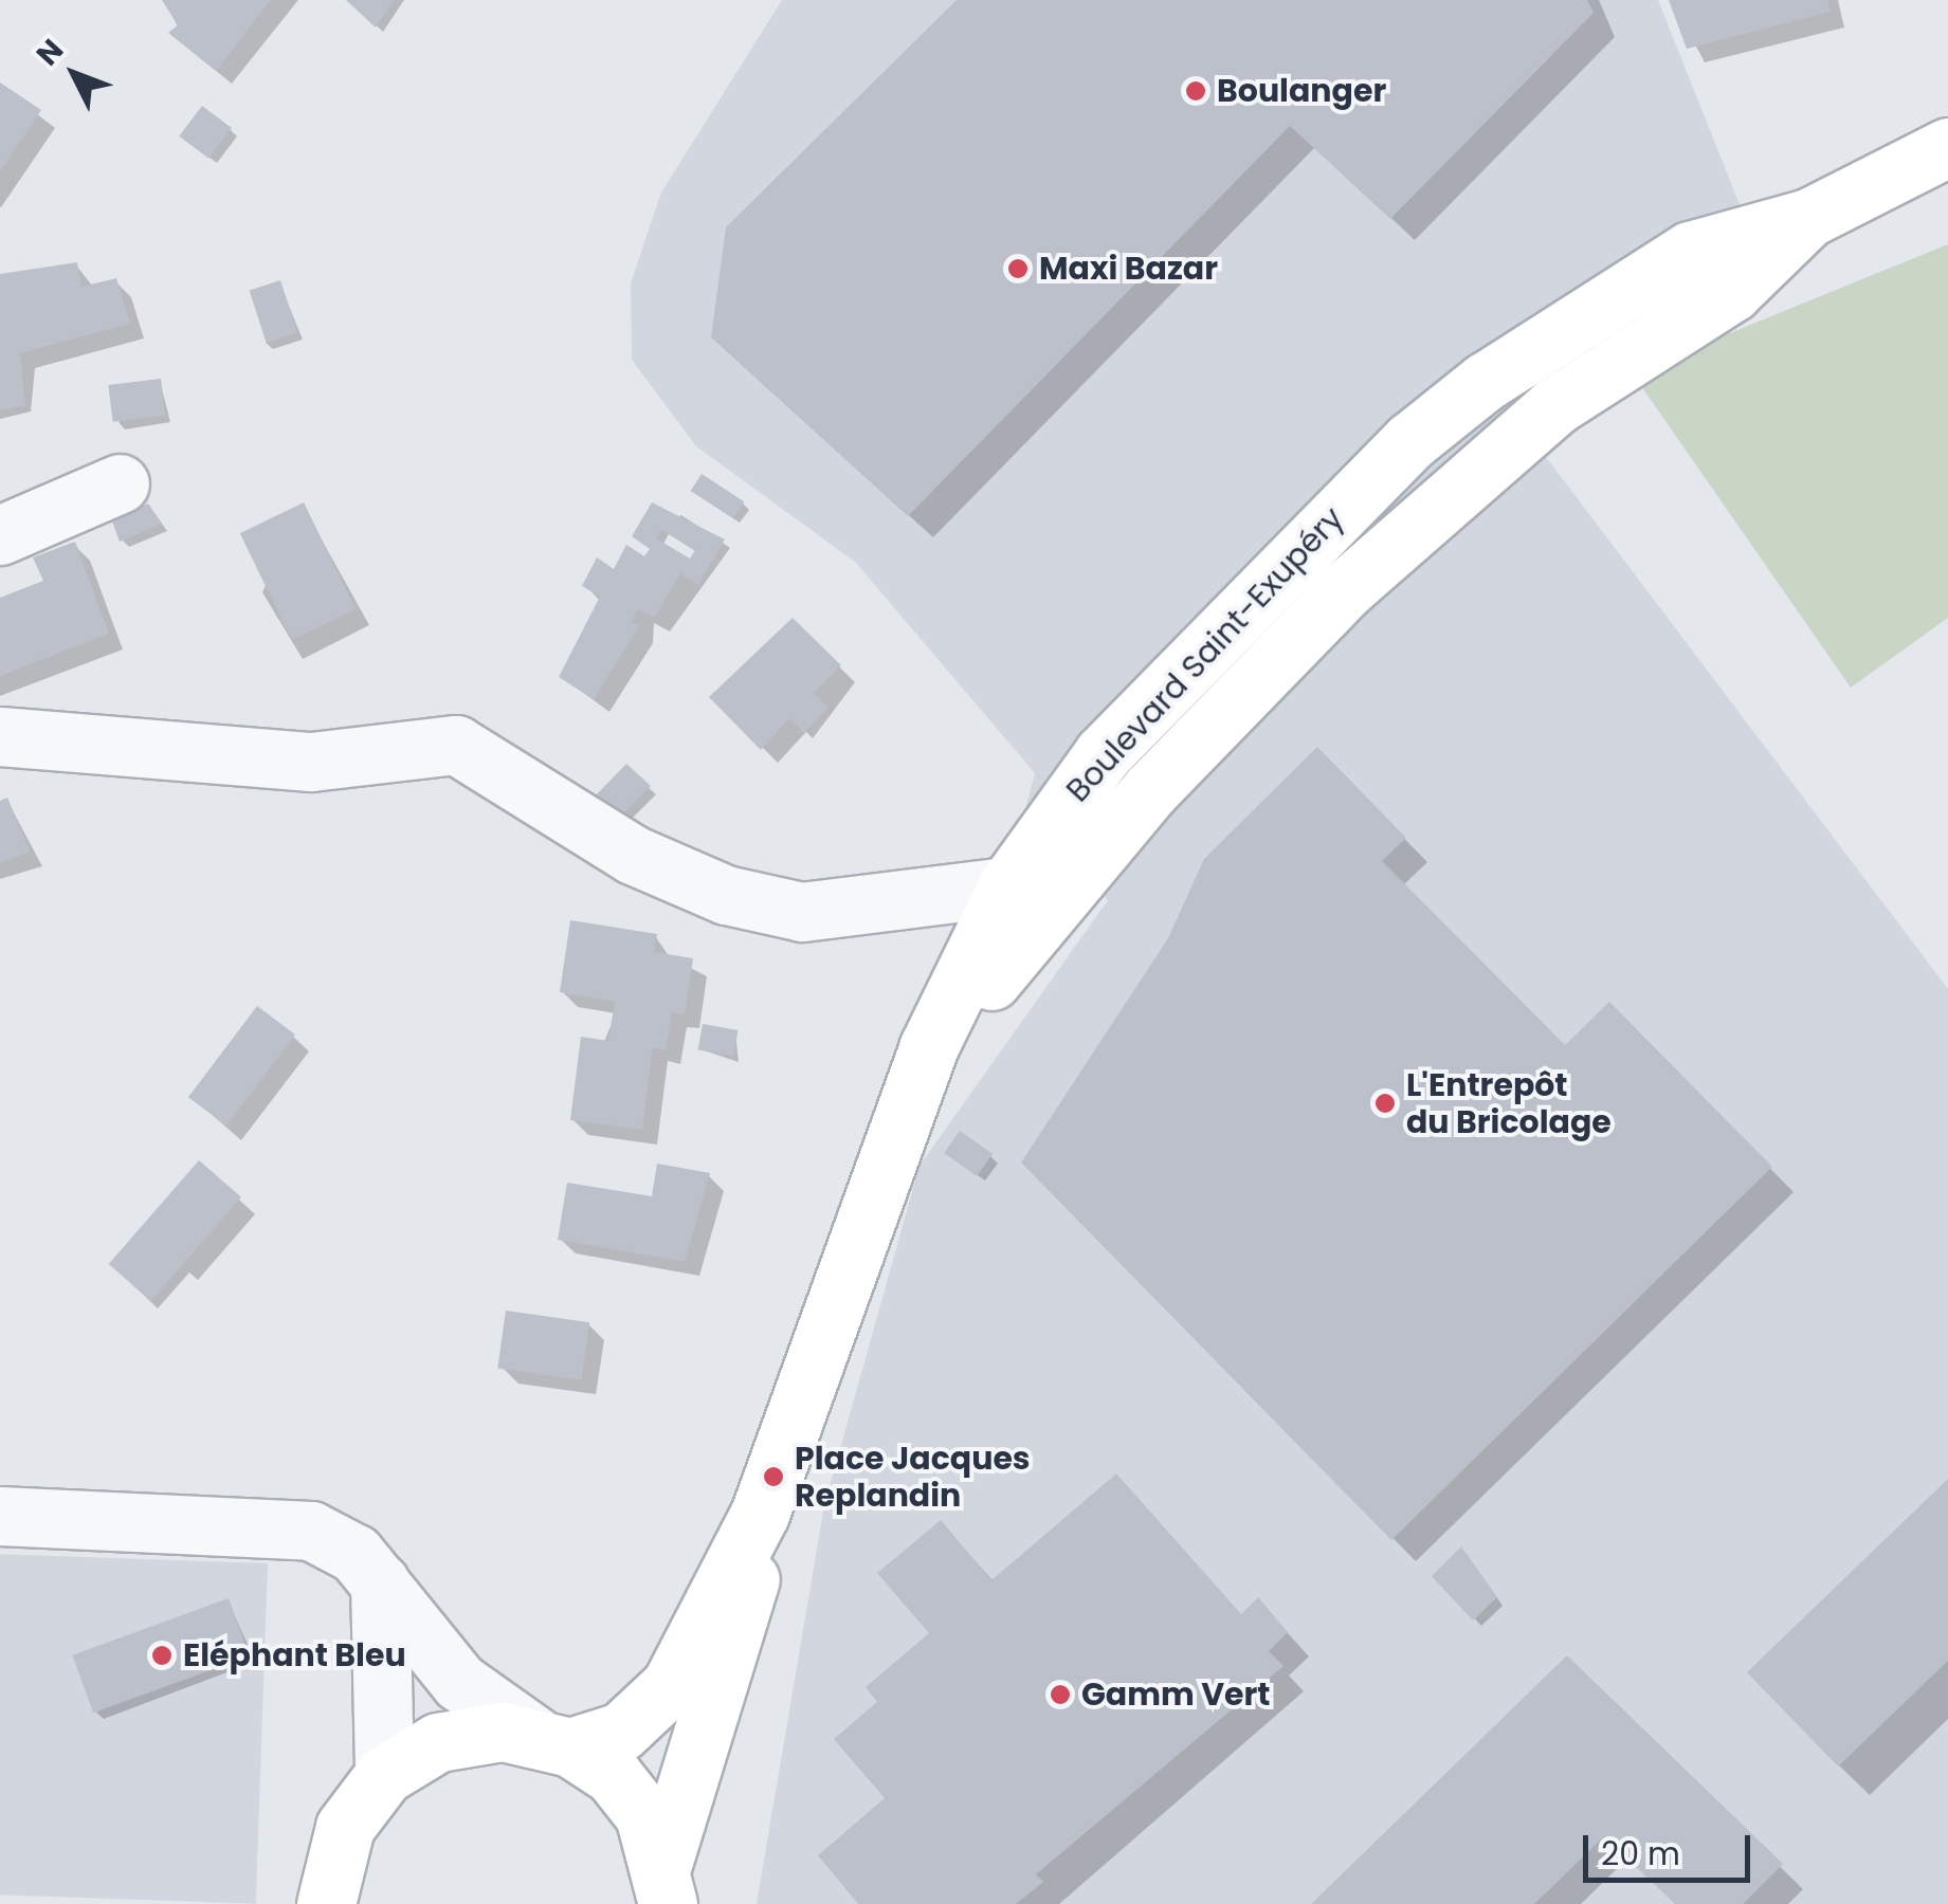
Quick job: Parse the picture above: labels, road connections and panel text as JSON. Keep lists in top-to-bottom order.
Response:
{
  "streets": {
    "main road": ["Boulevard Saint-Exupéry"]
  },
  "places": [
    "Boulanger",
    "Maxi Bazar",
    "L'Entrepôt du Bricolage",
    "Place Jacques Replandin",
    "Eléphant Bleu",
    "Gamm Vert"
  ],
  "scale_bar": "20 m",
  "north": "top left"
}
